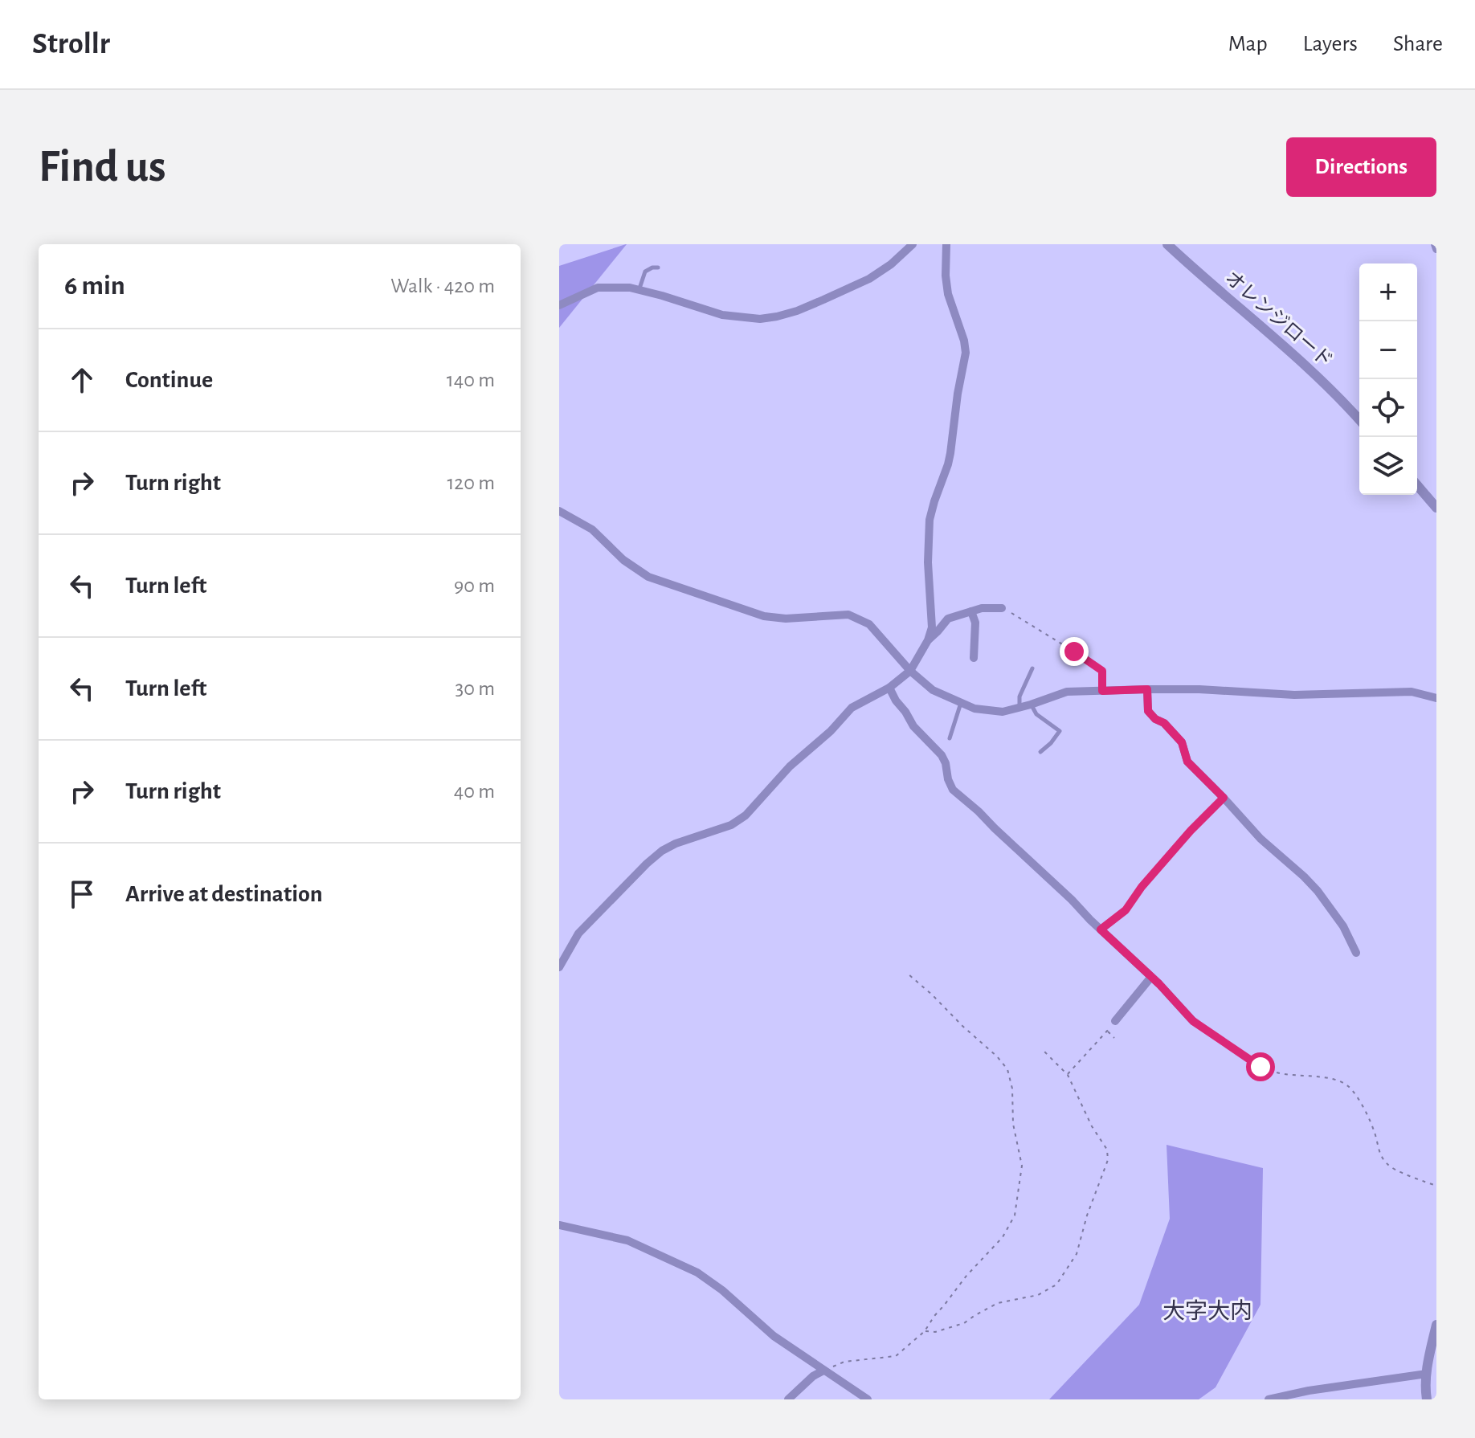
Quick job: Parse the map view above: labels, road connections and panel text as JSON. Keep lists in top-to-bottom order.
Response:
{
  "streets": {
    "street": ["オレンジロード"]
  },
  "districts": ["大字大内"],
  "page": {
    "header": "Strollr",
    "nav": ["Map", "Layers", "Share"],
    "buttons": "Directions",
    "title": "Find us",
    "heading": ["6 min", "Walk · 420 m"],
    "map_buttons": ["+", "−"],
    "list": [
      ["Continue", "140 m"],
      ["Turn right", "120 m"],
      ["Turn left", "90 m"],
      ["Turn left", "30 m"],
      ["Turn right", "40 m"],
      "Arrive at destination"
    ]
  }
}
